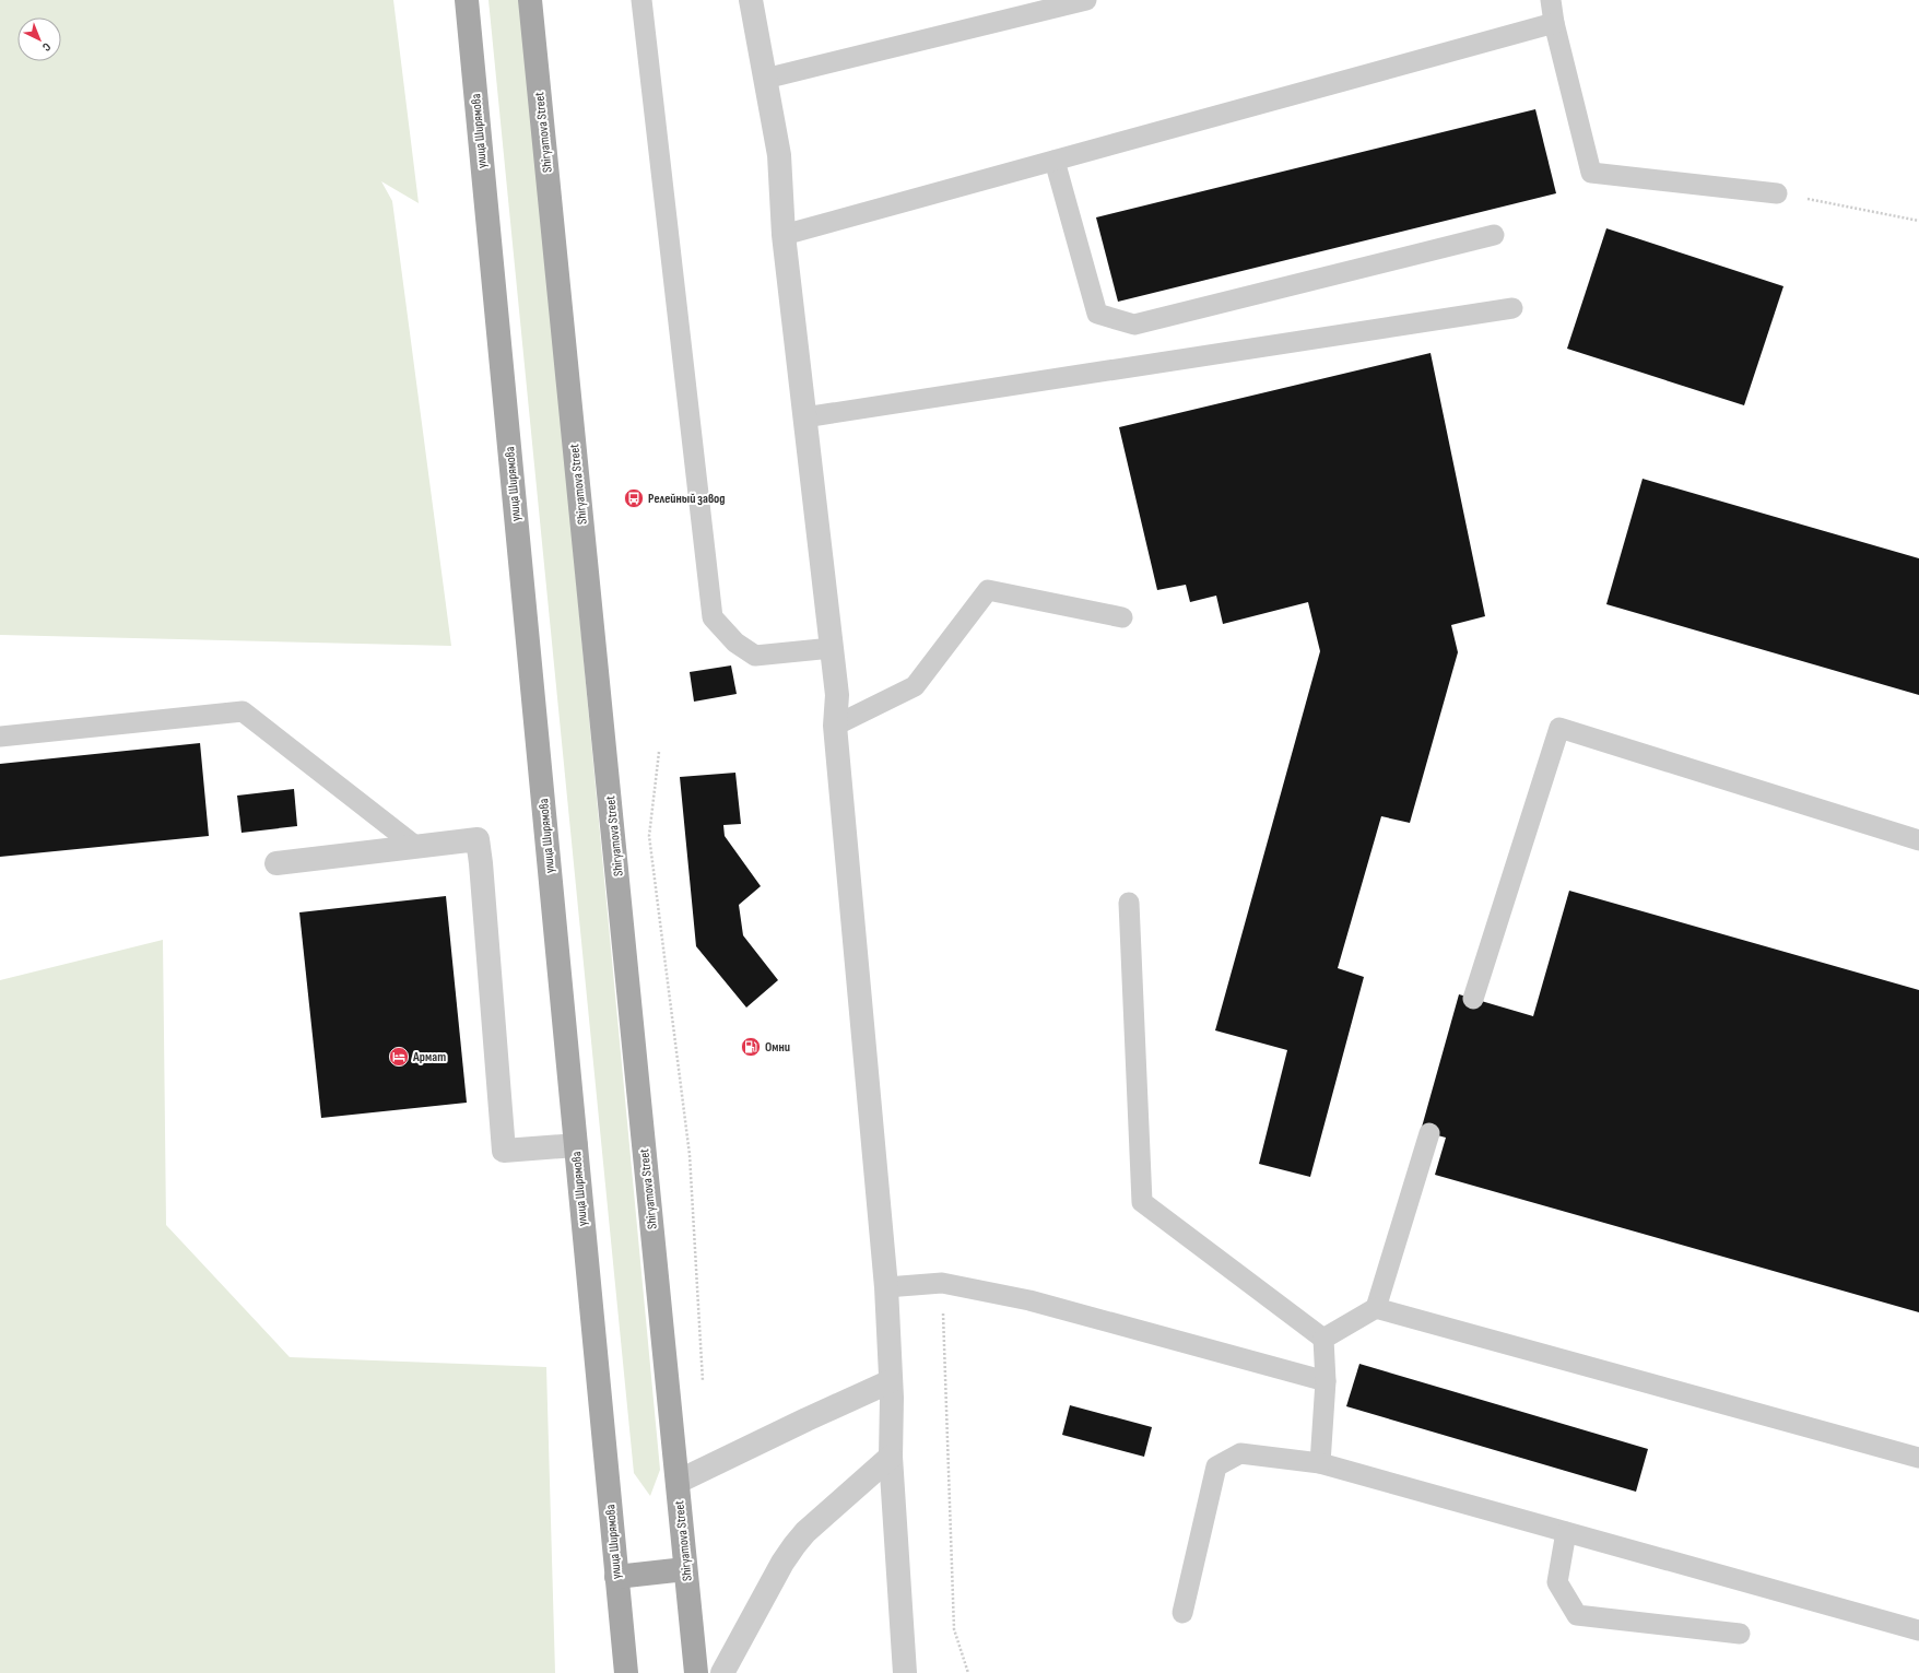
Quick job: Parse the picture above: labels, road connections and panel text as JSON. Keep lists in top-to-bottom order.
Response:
{
  "streets": {
    "main road": ["улица Ширямова", "Shiryamova Street"]
  },
  "places": {
    "bus stop": ["Релейный завод"],
    "fuel station": ["Омни"],
    "hotel": ["Армат"]
  },
  "north": "bottom right"
}
